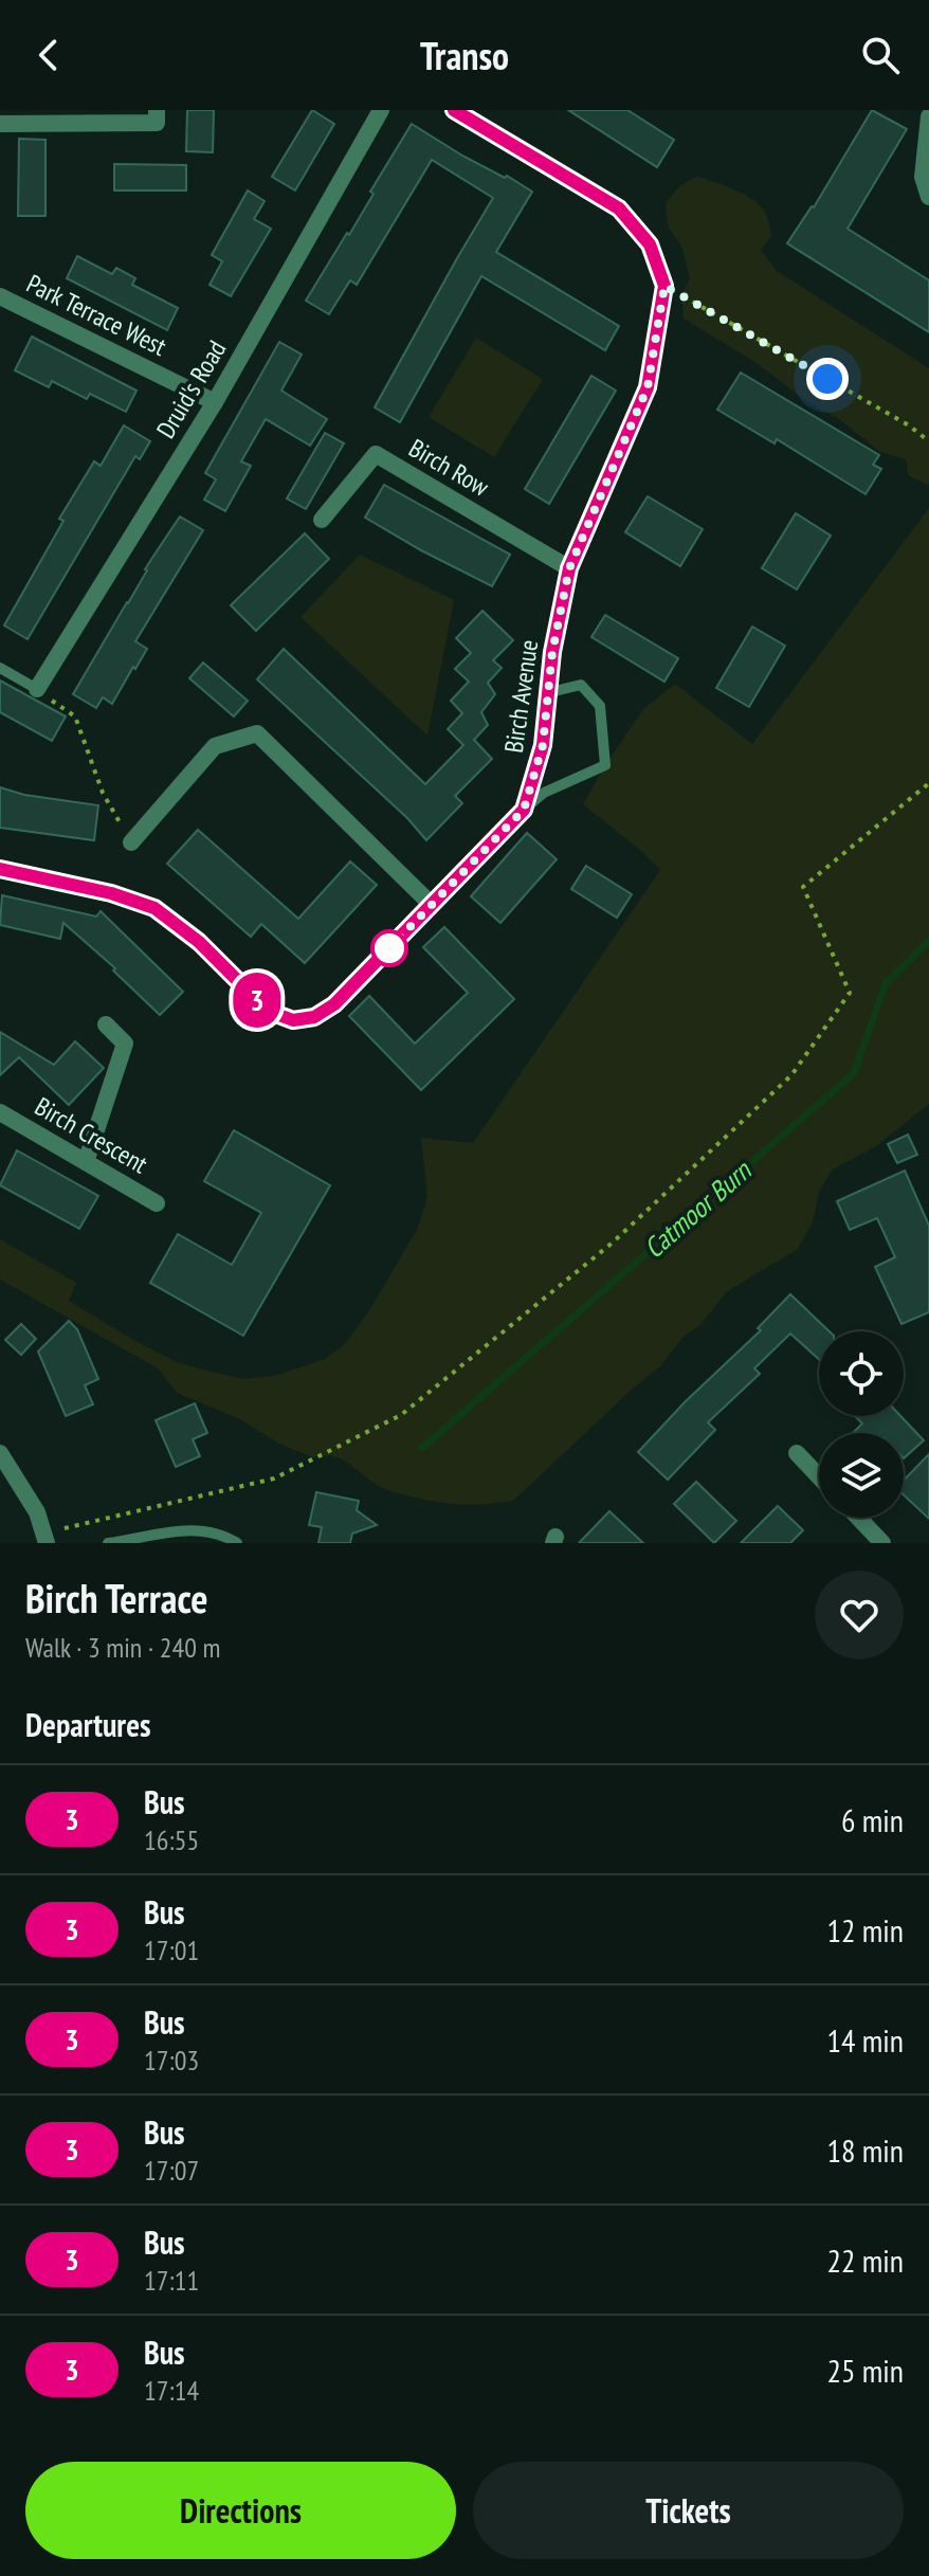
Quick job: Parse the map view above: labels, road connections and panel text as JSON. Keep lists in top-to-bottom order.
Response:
{
  "streets": {
    "street": [
      "Park Terrace West",
      "Druid's Road",
      "Birch Row",
      "Birch Avenue",
      "Birch Crescent"
    ]
  },
  "crossings": [
    ["Park Terrace West", "Druid's Road"],
    ["Birch Row", "Birch Avenue"]
  ],
  "water": ["Catmoor Burn"],
  "lines": ["bus line 3"],
  "page": {
    "header": "Transo",
    "on_map": "3",
    "heading": [
      ["Birch Terrace", "Walk · 3 min · 240 m"],
      "Departures"
    ],
    "list": [
      {
        "mark": "3",
        "name": "Bus",
        "note": "16:55",
        "value": "6 min"
      },
      {
        "mark": "3",
        "name": "Bus",
        "note": "17:01",
        "value": "12 min"
      },
      {
        "mark": "3",
        "name": "Bus",
        "note": "17:03",
        "value": "14 min"
      },
      {
        "mark": "3",
        "name": "Bus",
        "note": "17:07",
        "value": "18 min"
      },
      {
        "mark": "3",
        "name": "Bus",
        "note": "17:11",
        "value": "22 min"
      },
      {
        "mark": "3",
        "name": "Bus",
        "note": "17:14",
        "value": "25 min"
      }
    ],
    "buttons": ["Directions", "Tickets"]
  }
}
